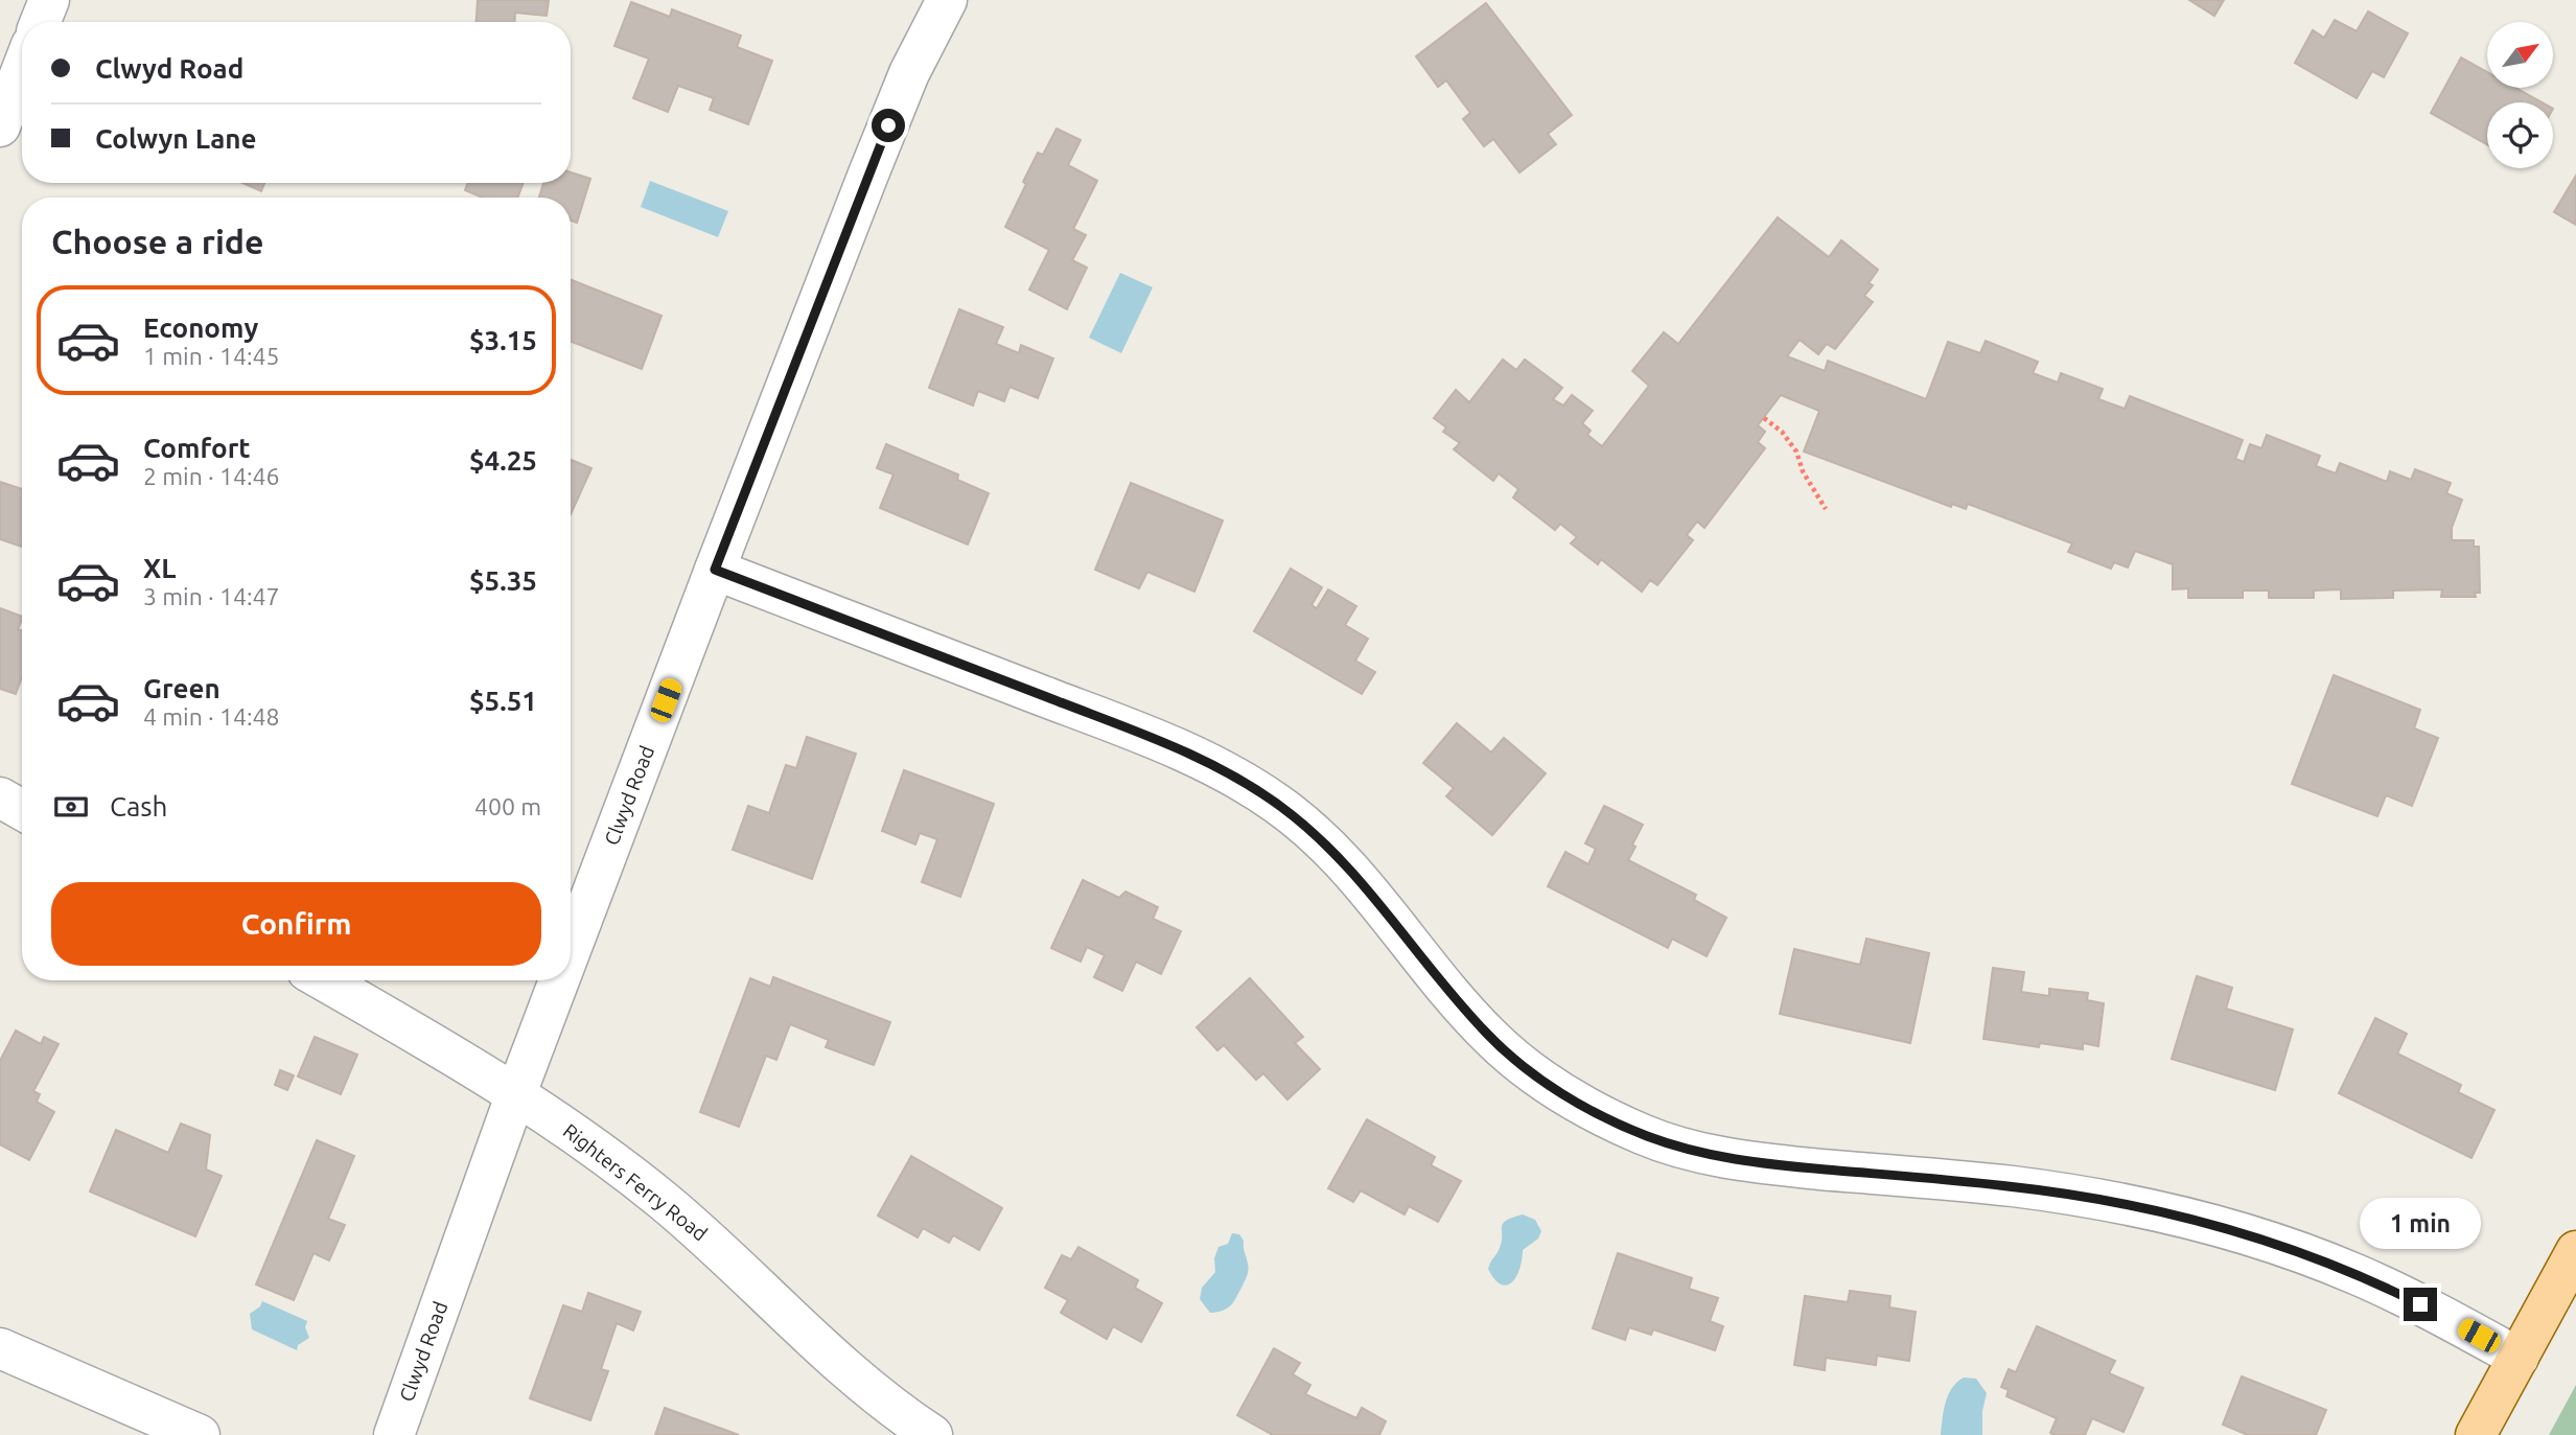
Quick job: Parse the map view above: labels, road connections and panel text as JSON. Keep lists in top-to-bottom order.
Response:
{
  "streets": {
    "street": ["Clwyd Road", "Righters Ferry Road"]
  },
  "crossings": [
    ["Clwyd Road", "Righters Ferry Road"]
  ],
  "north": "top right",
  "page": {
    "banner": ["Clwyd Road", "Colwyn Lane"],
    "heading": "Choose a ride",
    "list": [
      {
        "name": "Economy",
        "note": "1 min · 14:45",
        "value": "$3.15"
      },
      {
        "name": "Comfort",
        "note": "2 min · 14:46",
        "value": "$4.25"
      },
      {
        "name": "XL",
        "note": "3 min · 14:47",
        "value": "$5.35"
      },
      {
        "name": "Green",
        "note": "4 min · 14:48",
        "value": "$5.51"
      }
    ],
    "pay": ["Cash", "400 m"],
    "buttons": "Confirm",
    "bubble": "1 min"
  }
}
